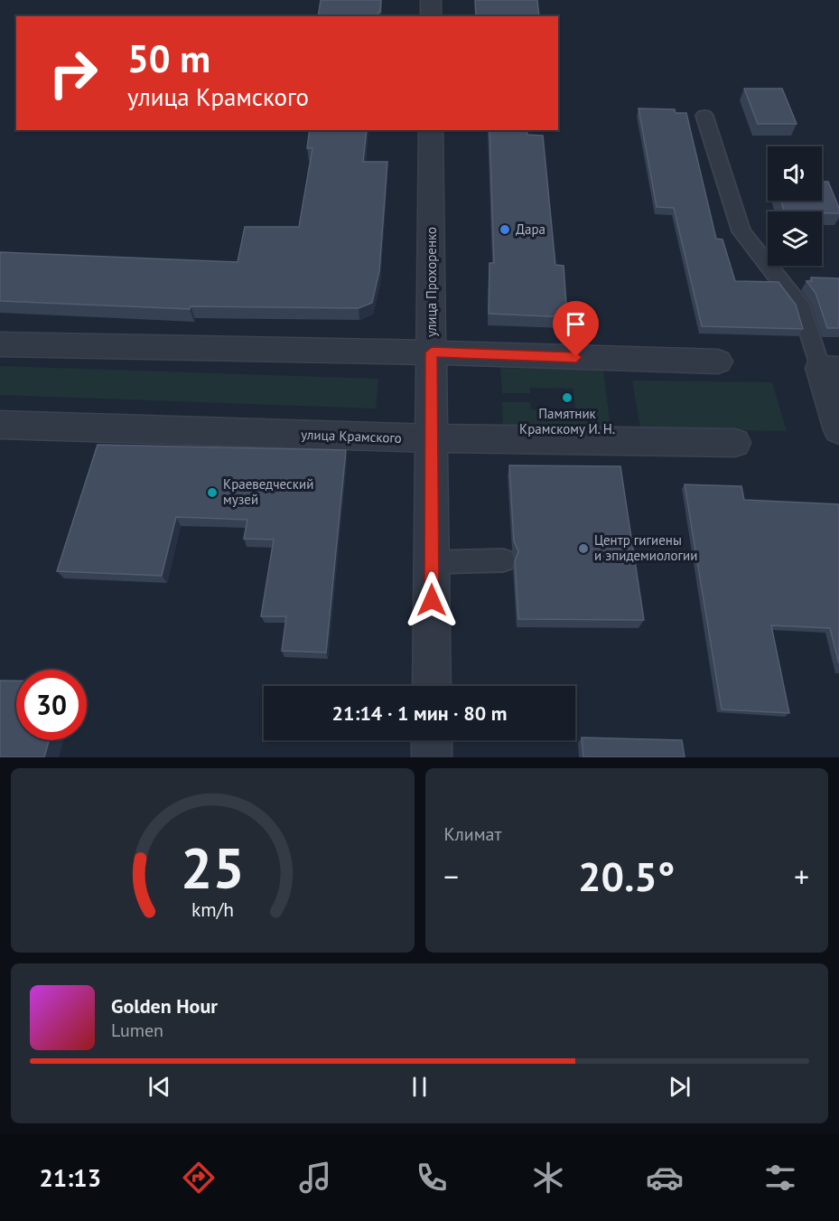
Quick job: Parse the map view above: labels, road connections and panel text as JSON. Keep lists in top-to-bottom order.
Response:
{
  "streets": {
    "street": ["улица Прохоренко", "улица Крамского"]
  },
  "crossings": [
    ["улица Прохоренко", "улица Крамского"]
  ],
  "places": [
    "Дара",
    "Памятник Крамскому И. Н.",
    "Краеведческий музей",
    "Центр гигиены и эпидемиологии"
  ],
  "page": {
    "turn": ["50 m", "улица Крамского"],
    "limit": "30",
    "trip": "21:14 · 1 мин · 80 m",
    "tile": "Климат",
    "heat": ["−", "20.5°", "+"],
    "song": ["Golden Hour", "Lumen"],
    "tabs": "21:13",
    "gauge": ["25", "km/h"]
  }
}
